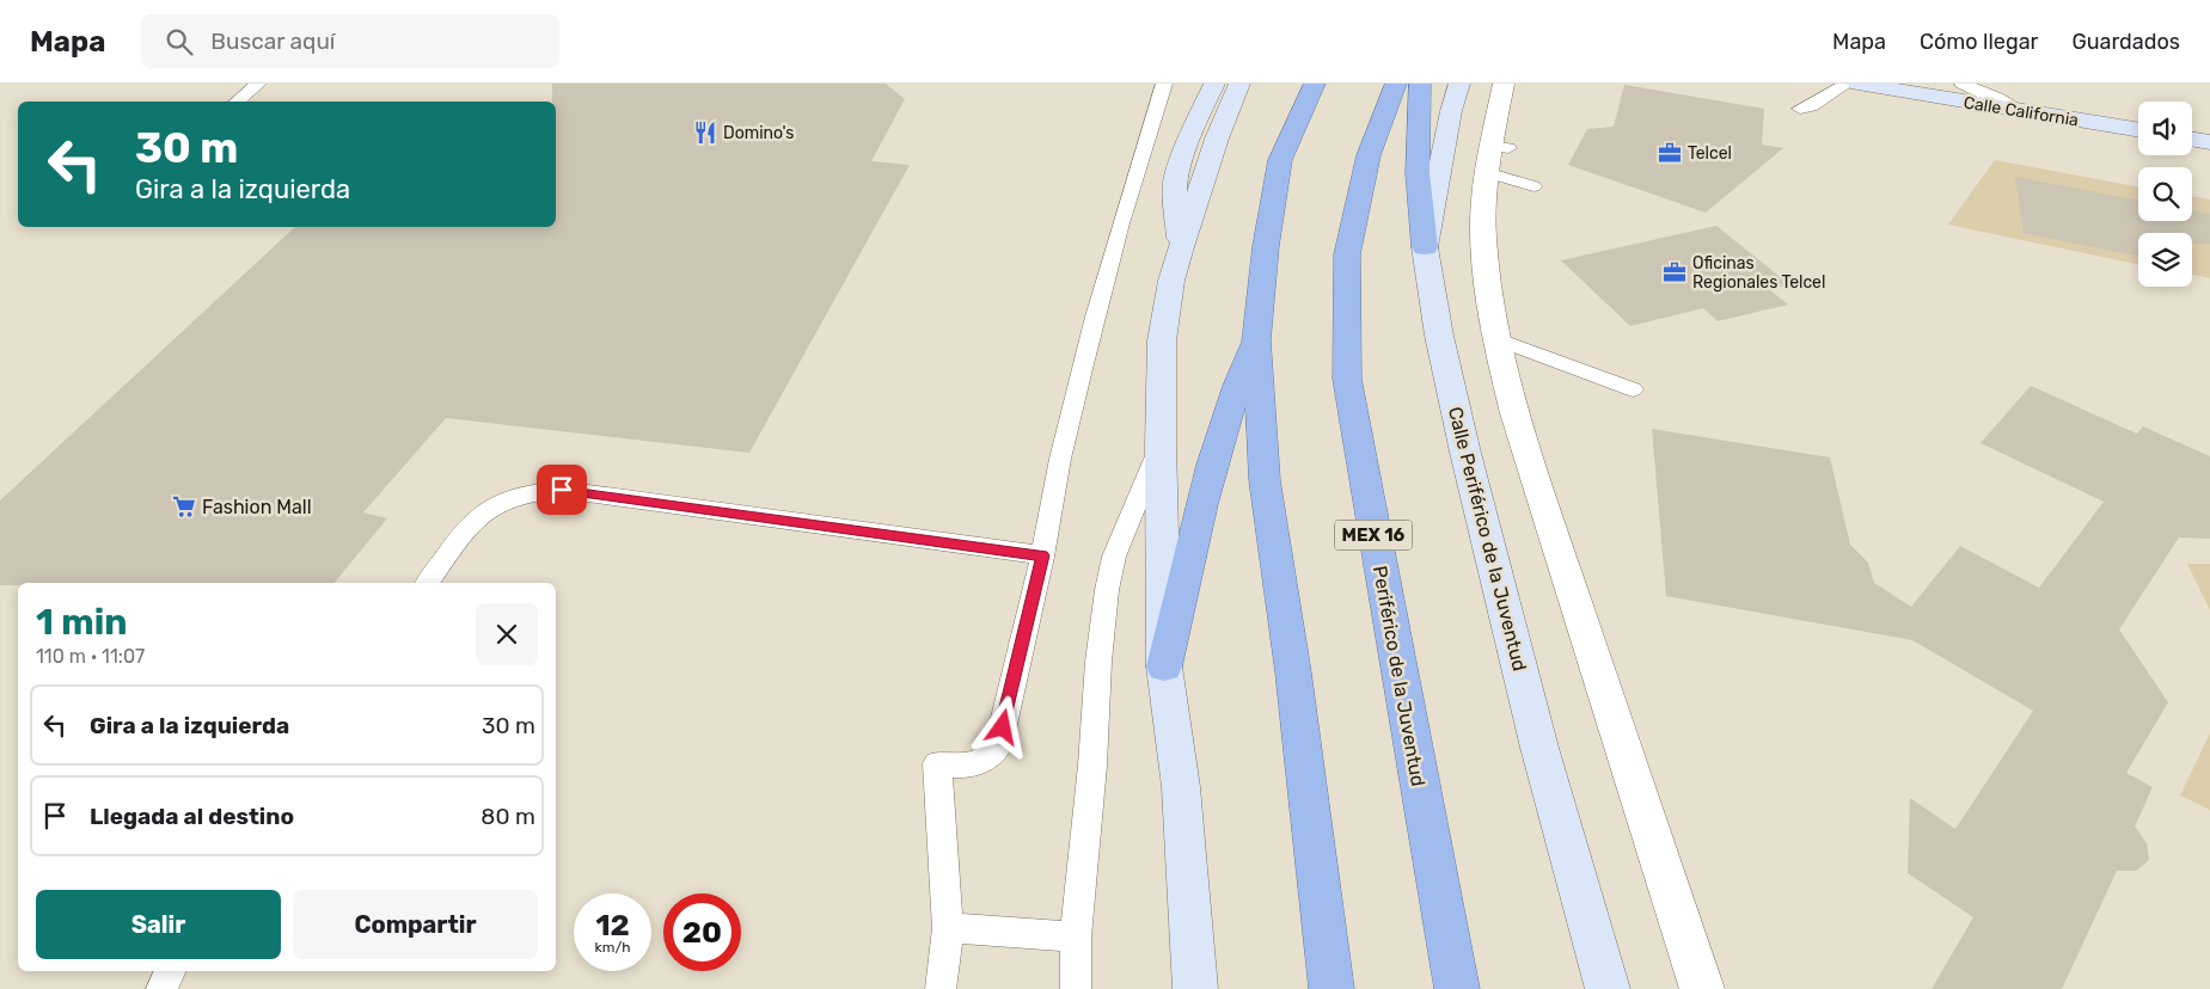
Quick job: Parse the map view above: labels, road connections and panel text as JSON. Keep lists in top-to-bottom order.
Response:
{
  "streets": {
    "highway": ["MEX 16", "Periférico de la Juventud"],
    "main road": ["Calle California", "Calle Periférico de la Juventud"]
  },
  "places": {
    "restaurant": ["Domino's"],
    "office": ["Telcel", "Oficinas Regionales Telcel"],
    "supermarket": ["Fashion Mall"]
  },
  "page": {
    "header": "Mapa",
    "search": "Buscar aquí",
    "nav": ["Mapa", "Cómo llegar", "Guardados"],
    "turn": ["30 m", "Gira a la izquierda"],
    "heading": ["1 min", "110 m · 11:07"],
    "list": [
      {
        "name": "Gira a la izquierda",
        "value": "30 m"
      },
      {
        "name": "Llegada al destino",
        "value": "80 m"
      }
    ],
    "buttons": ["Salir", "Compartir"],
    "speed": "12 km/h",
    "limit": "20"
  }
}
